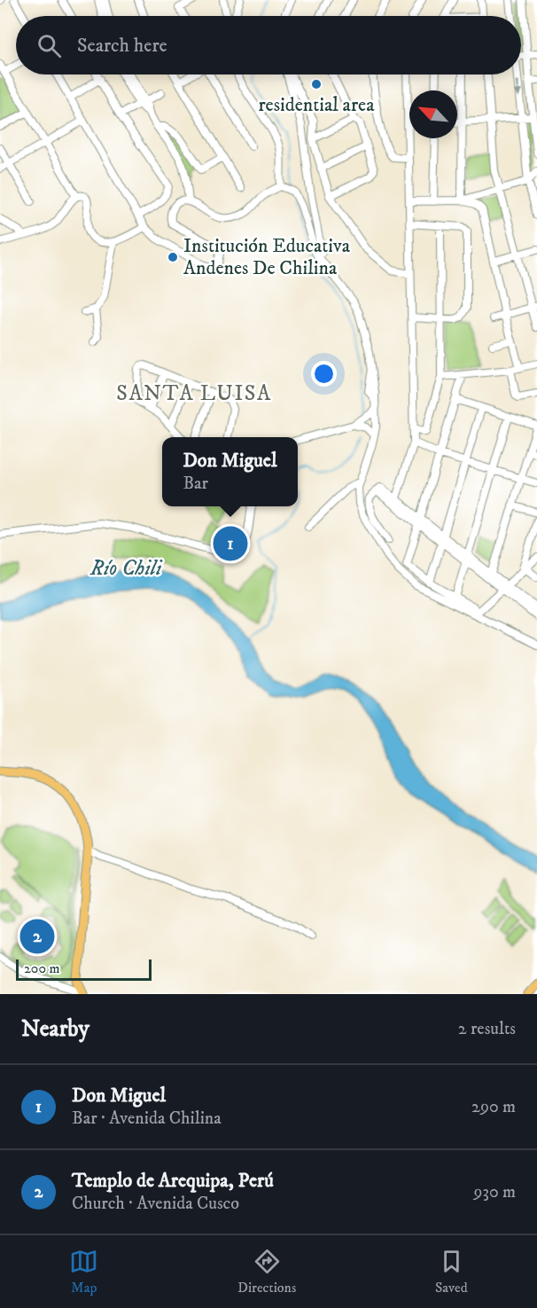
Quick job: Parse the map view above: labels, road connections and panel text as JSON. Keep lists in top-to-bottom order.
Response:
{
  "districts": ["SANTA LUISA"],
  "water": ["Río Chili"],
  "places": ["residential area", "Institución Educativa Andenes De Chilina"],
  "scale_bar": "200 m",
  "north": "top left",
  "page": {
    "search": "Search here",
    "popup": ["Don Miguel", "Bar"],
    "pins": ["1", "2"],
    "scale": "200 m",
    "heading": ["Nearby", "2 results"],
    "list": [
      {
        "mark": "1",
        "name": "Don Miguel",
        "note": "Bar · Avenida Chilina",
        "value": "290 m"
      },
      {
        "mark": "2",
        "name": "Templo de Arequipa, Perú",
        "note": "Church · Avenida Cusco",
        "value": "930 m"
      }
    ],
    "nav": ["Map", "Directions", "Saved"]
  }
}
